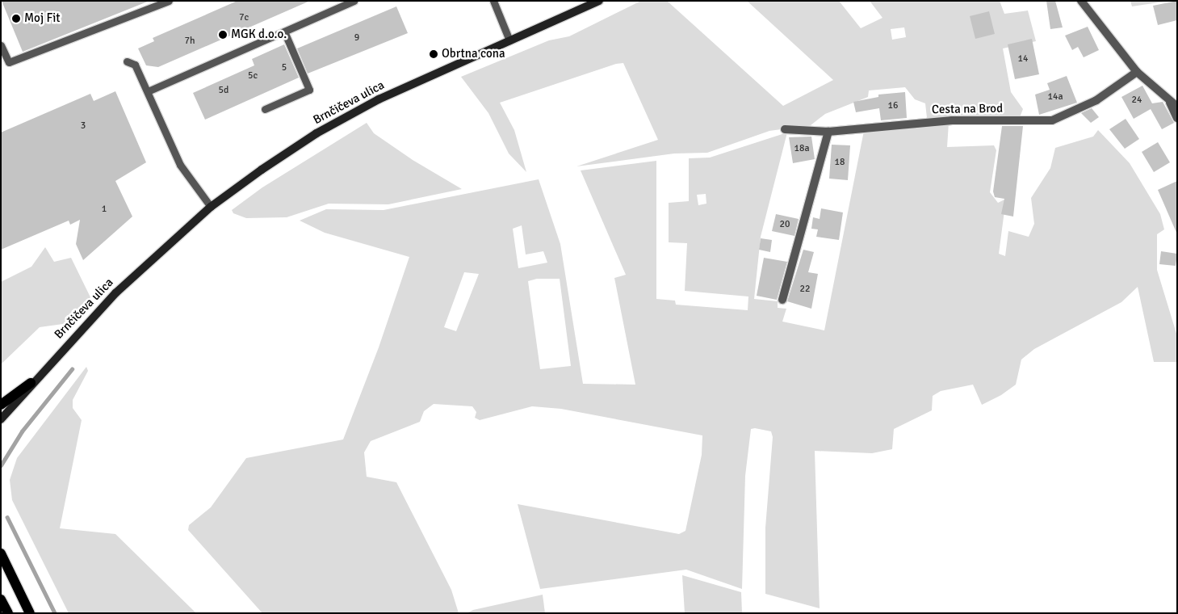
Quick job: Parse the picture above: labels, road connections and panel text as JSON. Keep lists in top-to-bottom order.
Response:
{
  "streets": {
    "street": ["Brnčičeva ulica", "Cesta na Brod"]
  },
  "places": ["Moj Fit", "MGK d.o.o.", "Obrtna cona"],
  "house_numbers": [
    "7c",
    "9",
    "7h",
    "14",
    "5",
    "5c",
    "5d",
    "14a",
    "24",
    "16",
    "3",
    "18a",
    "18",
    "1",
    "20",
    "22"
  ]
}
